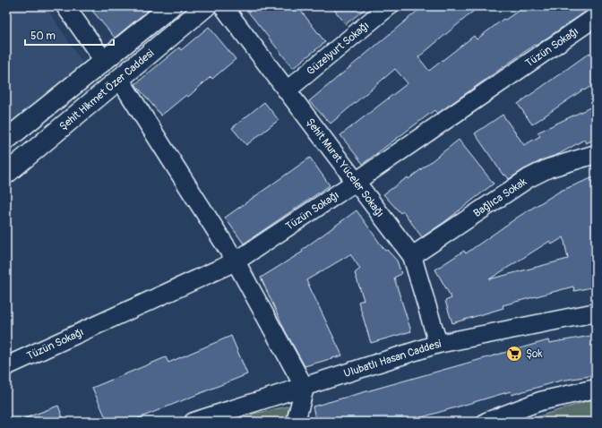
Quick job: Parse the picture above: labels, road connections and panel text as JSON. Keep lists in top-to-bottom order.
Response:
{
  "streets": {
    "main road": ["Şehit Hikmet Özer Caddesi"],
    "street": [
      "Tüzün Sokağı",
      "Güzelyurt Sokağı",
      "Şehit Murat Yüceler Sokağı",
      "Bağlıca Sokak",
      "Ulubatlı Hasan Caddesi"
    ]
  },
  "crossings": [
    ["Tüzün Sokağı", "Şehit Murat Yüceler Sokağı"],
    ["Güzelyurt Sokağı", "Şehit Murat Yüceler Sokağı"],
    ["Şehit Murat Yüceler Sokağı", "Bağlıca Sokak"],
    ["Şehit Murat Yüceler Sokağı", "Ulubatlı Hasan Caddesi"]
  ],
  "places": {
    "supermarket": ["Şok"]
  },
  "scale_bar": "50 m"
}
